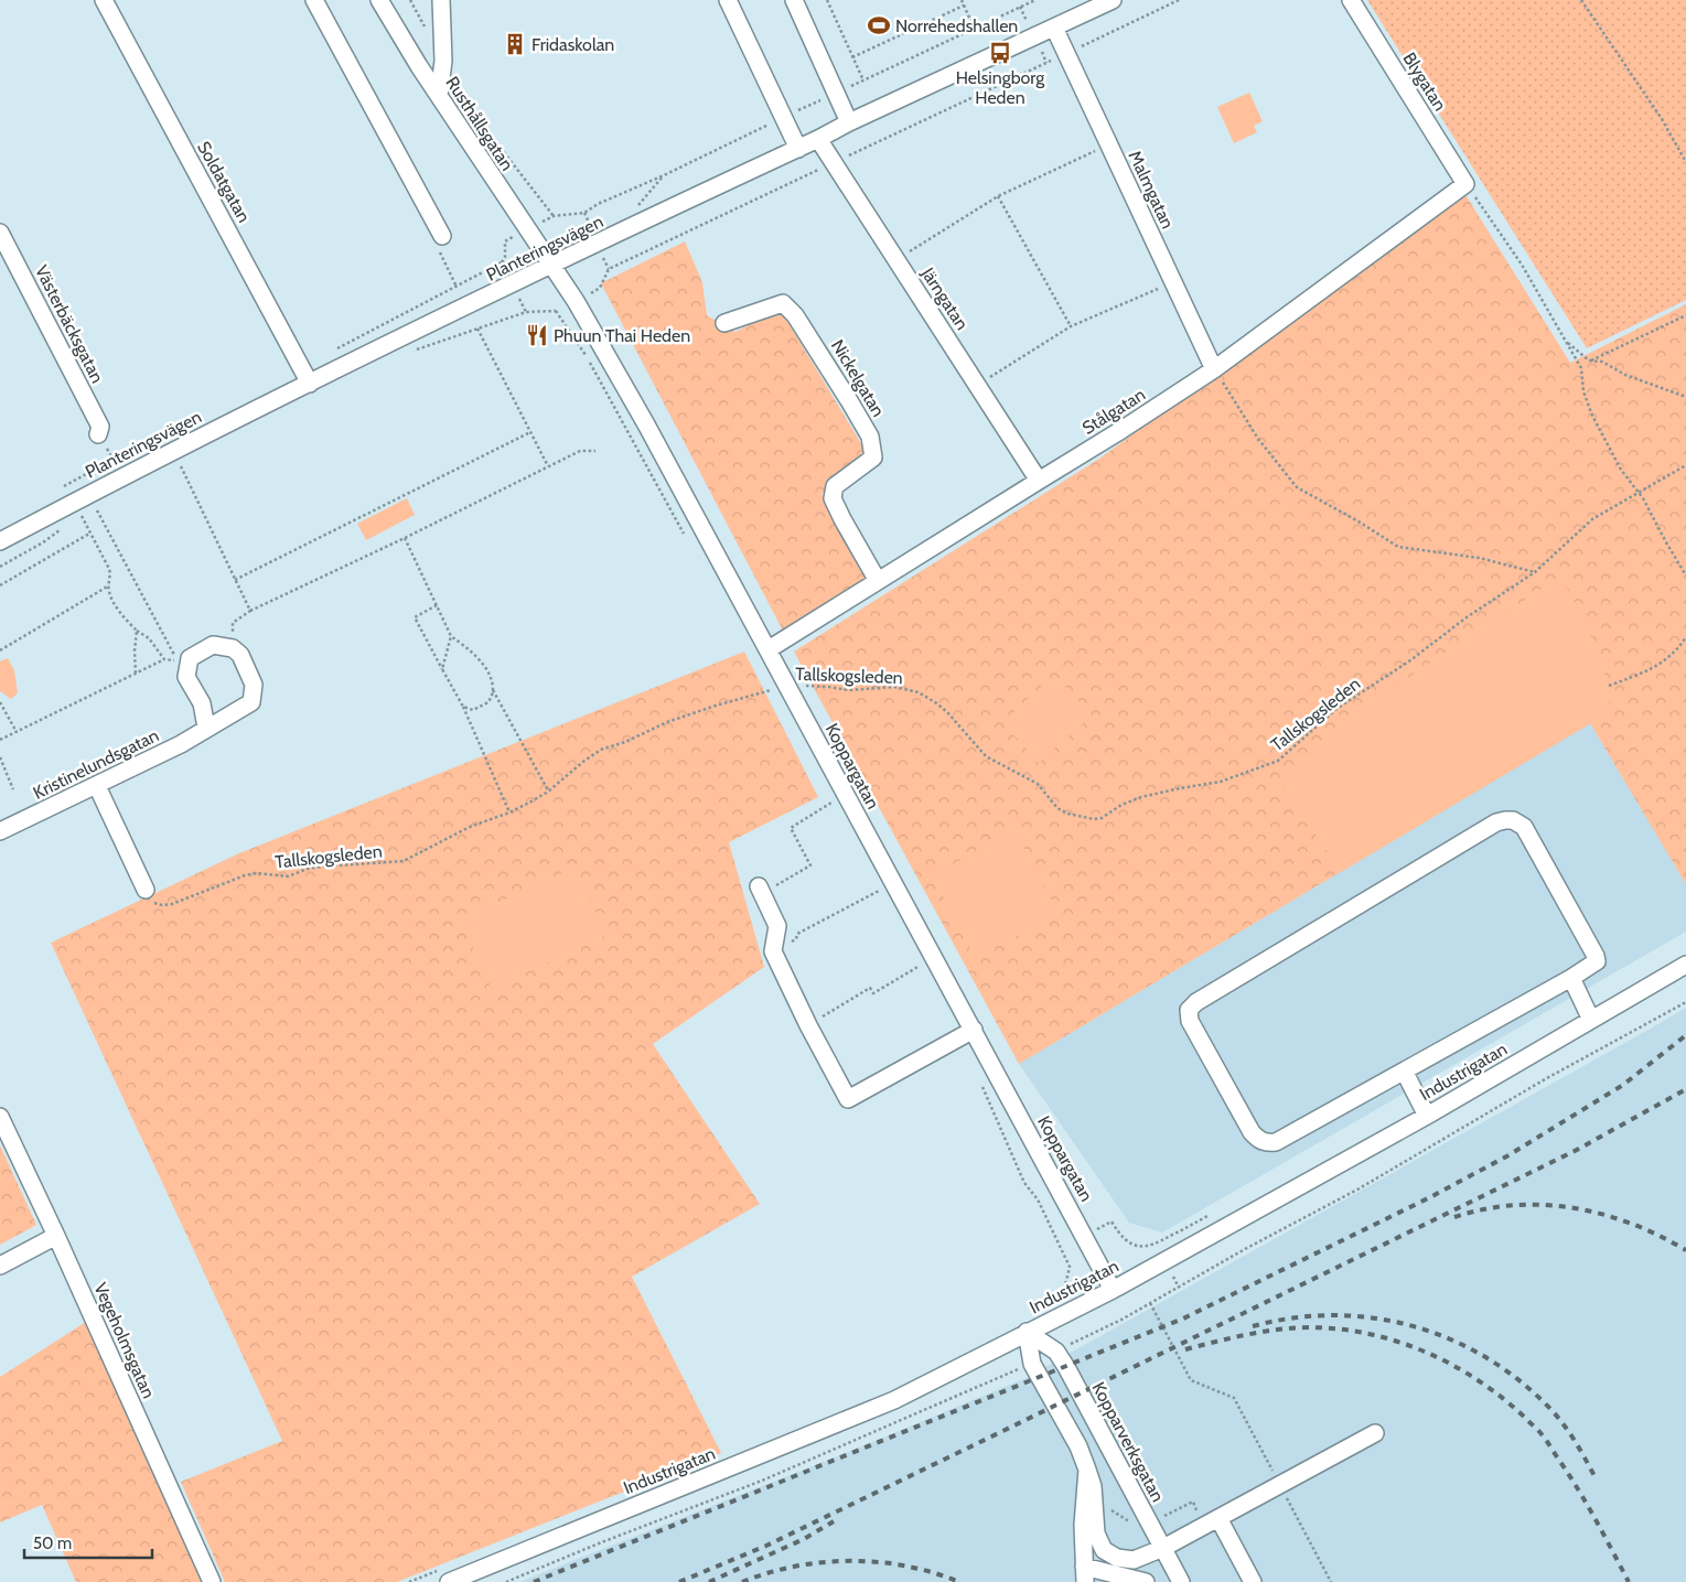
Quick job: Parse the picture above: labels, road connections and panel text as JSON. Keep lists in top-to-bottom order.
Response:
{
  "streets": {
    "street": [
      "Blygatan",
      "Rusthållsgatan",
      "Soldatgatan",
      "Malmgatan",
      "Planteringsvägen",
      "Järngatan",
      "Västerbäcksgatan",
      "Nickelgatan",
      "Stålgatan",
      "Kristinelundsgatan",
      "Koppargatan",
      "Industrigatan",
      "Vegeholmsgatan",
      "Kopparverksgatan"
    ],
    "path": ["Tallskogsleden"]
  },
  "crossings": [
    ["Blygatan", "Stålgatan"],
    ["Rusthållsgatan", "Planteringsvägen"],
    ["Rusthållsgatan", "Koppargatan"],
    ["Soldatgatan", "Planteringsvägen"],
    ["Malmgatan", "Planteringsvägen"],
    ["Malmgatan", "Stålgatan"],
    ["Planteringsvägen", "Järngatan"],
    ["Planteringsvägen", "Koppargatan"],
    ["Järngatan", "Stålgatan"],
    ["Nickelgatan", "Stålgatan"],
    ["Stålgatan", "Koppargatan"],
    ["Tallskogsleden", "Koppargatan"],
    ["Koppargatan", "Industrigatan"],
    ["Industrigatan", "Kopparverksgatan"]
  ],
  "places": {
    "sports": ["Norrehedshallen"],
    "building": ["Fridaskolan"],
    "bus stop": ["Helsingborg Heden"],
    "restaurant": ["Phuun Thai Heden"]
  },
  "scale_bar": "50 m"
}
